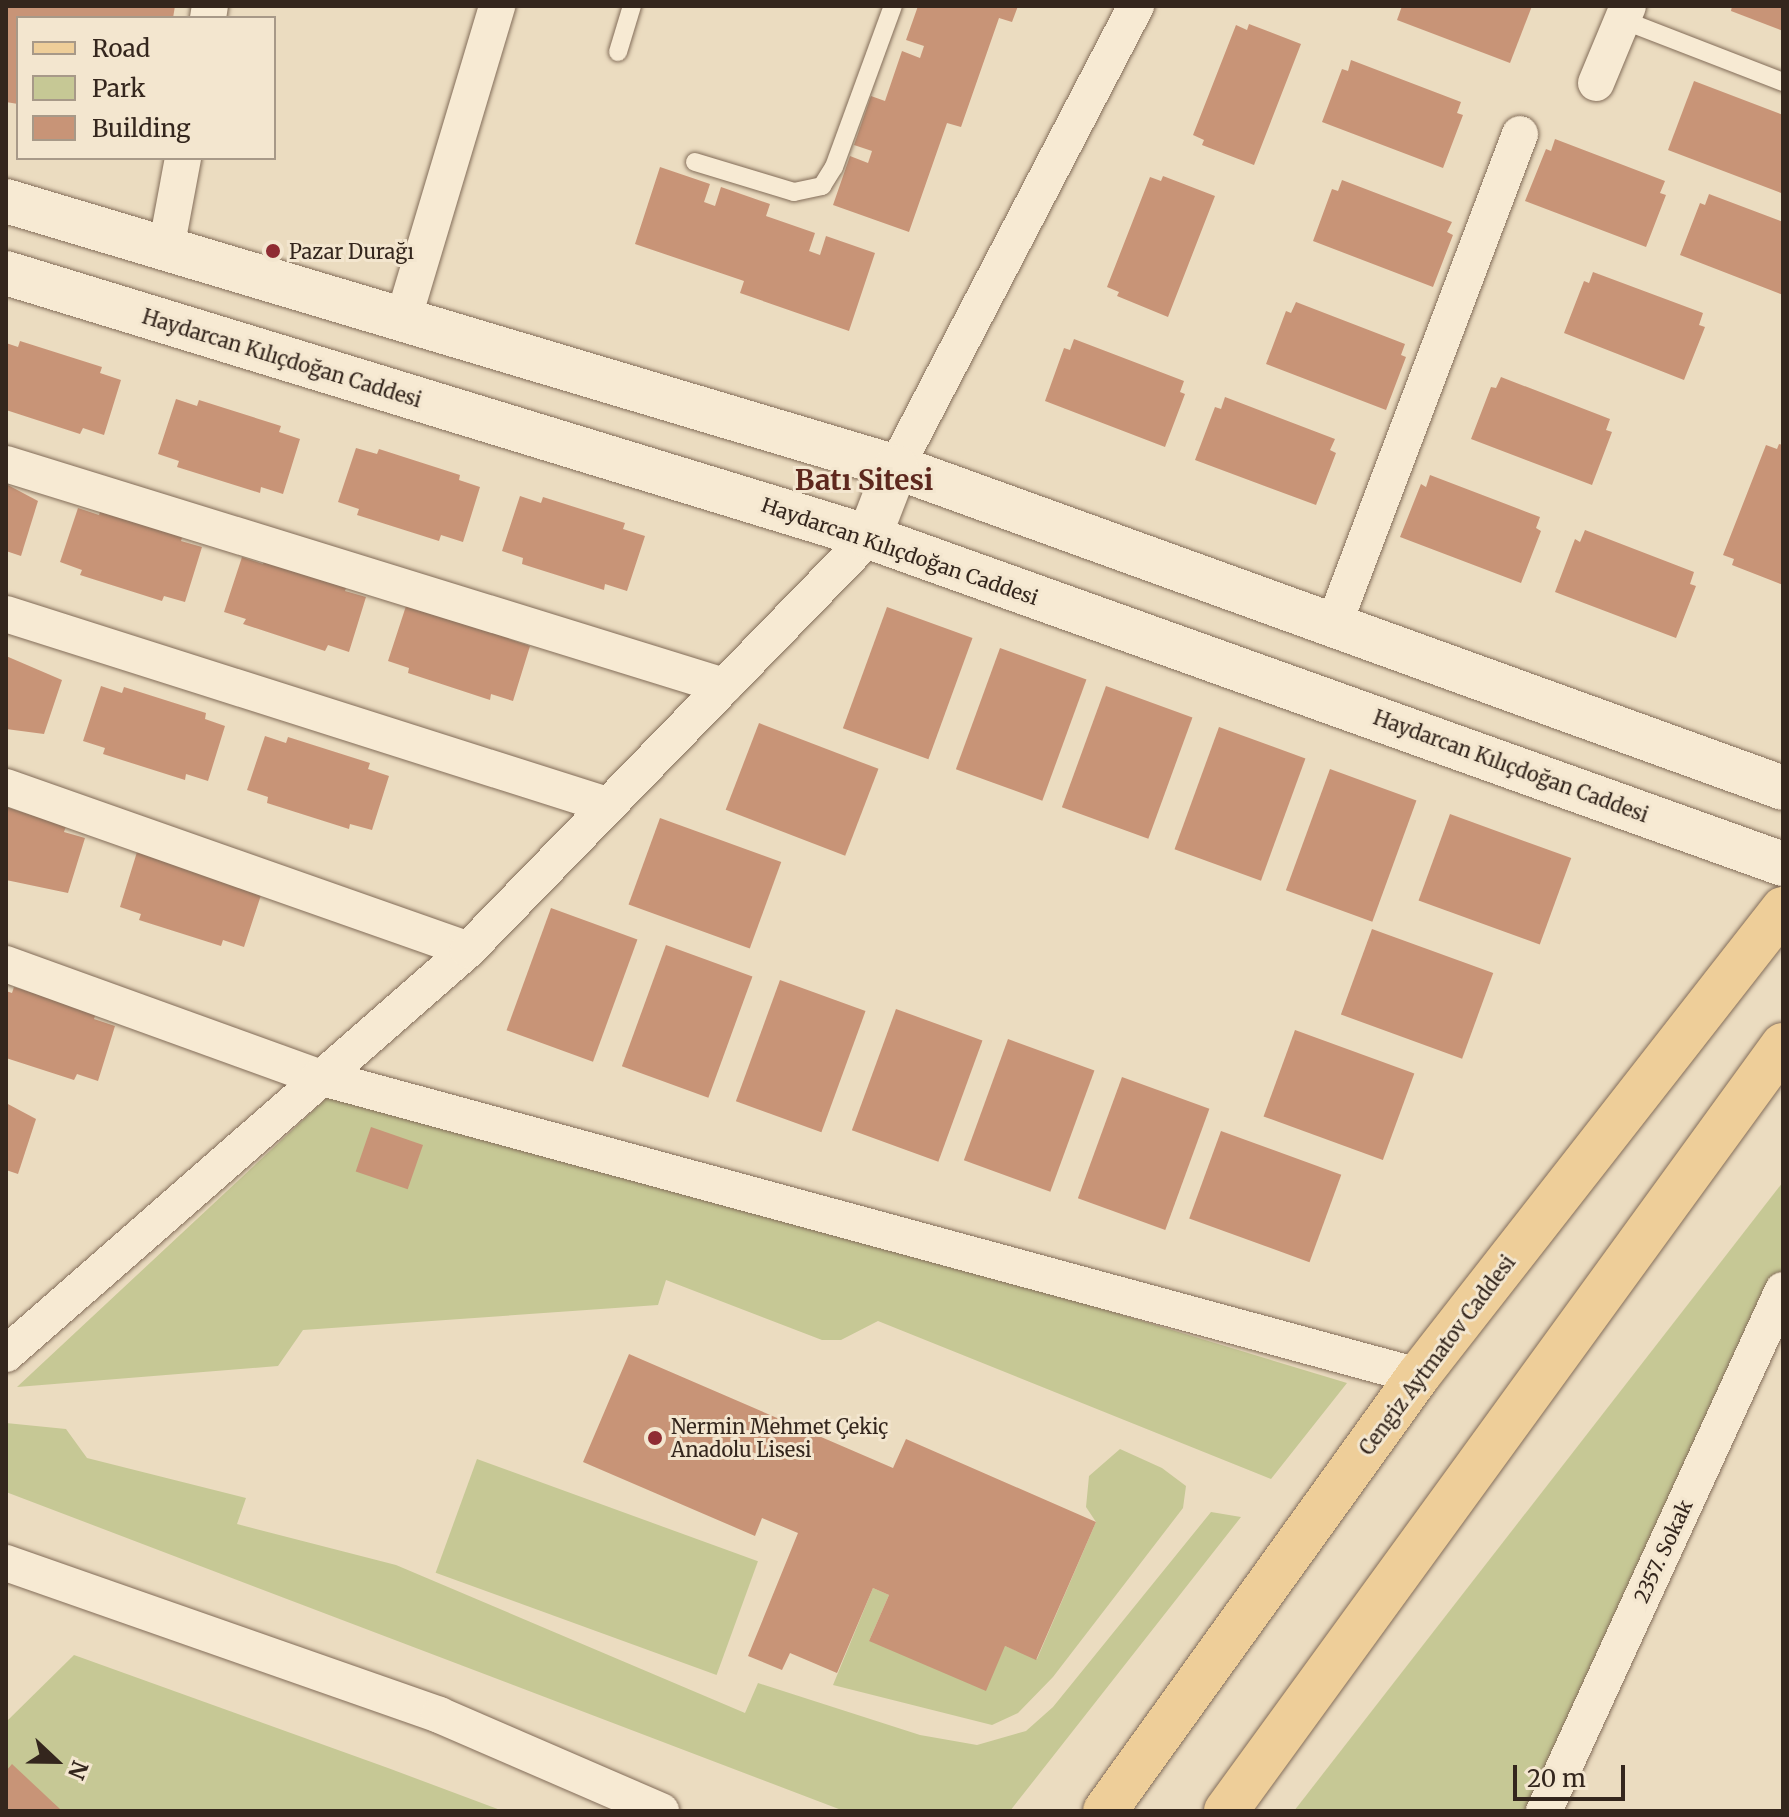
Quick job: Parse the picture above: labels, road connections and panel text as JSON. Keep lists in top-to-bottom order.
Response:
{
  "streets": {
    "main road": ["Haydarcan Kılıçdoğan Caddesi", "Cengiz Aytmatov Caddesi"],
    "street": ["2357. Sokak"]
  },
  "districts": ["Batı Sitesi"],
  "places": ["Pazar Durağı", "Nermin Mehmet Çekiç Anadolu Lisesi"],
  "legend": ["Road", "Park", "Building"],
  "scale_bar": "20 m",
  "north": "right"
}
